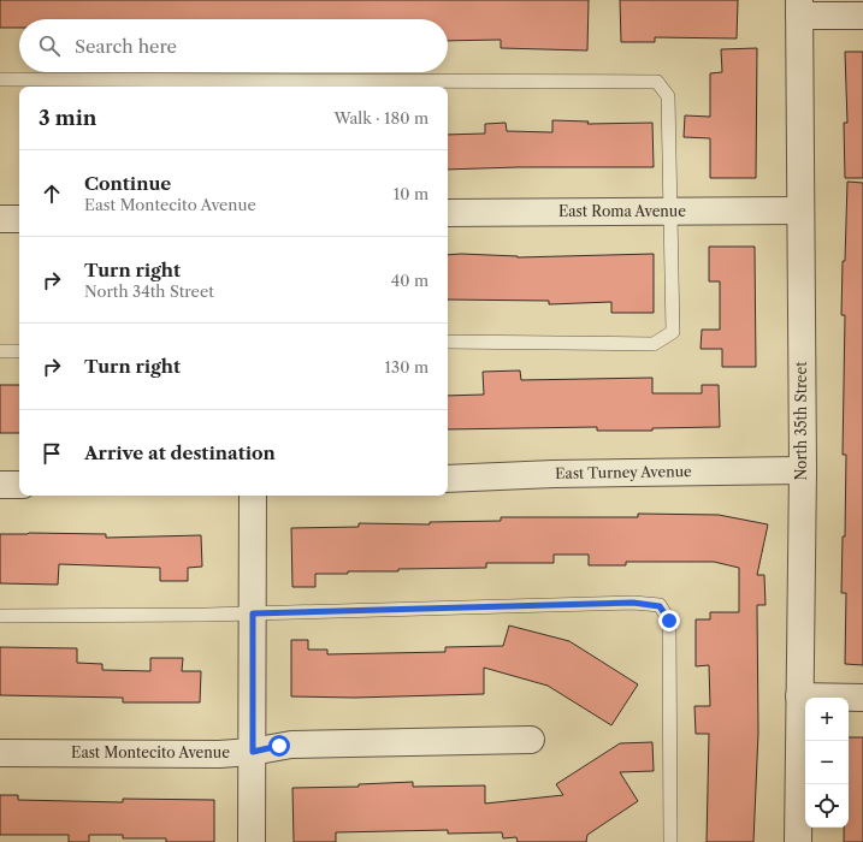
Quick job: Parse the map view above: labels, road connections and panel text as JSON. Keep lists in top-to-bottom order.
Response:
{
  "streets": {
    "street": [
      "East Roma Avenue",
      "North 35th Street",
      "East Turney Avenue",
      "East Montecito Avenue"
    ]
  },
  "crossings": [
    ["East Roma Avenue", "North 35th Street"],
    ["North 35th Street", "East Turney Avenue"]
  ],
  "page": {
    "search": "Search here",
    "heading": ["3 min", "Walk · 180 m"],
    "list": [
      ["Continue", "East Montecito Avenue", "10 m"],
      ["Turn right", "North 34th Street", "40 m"],
      ["Turn right", "130 m"],
      "Arrive at destination"
    ],
    "map_buttons": ["+", "−"]
  }
}
